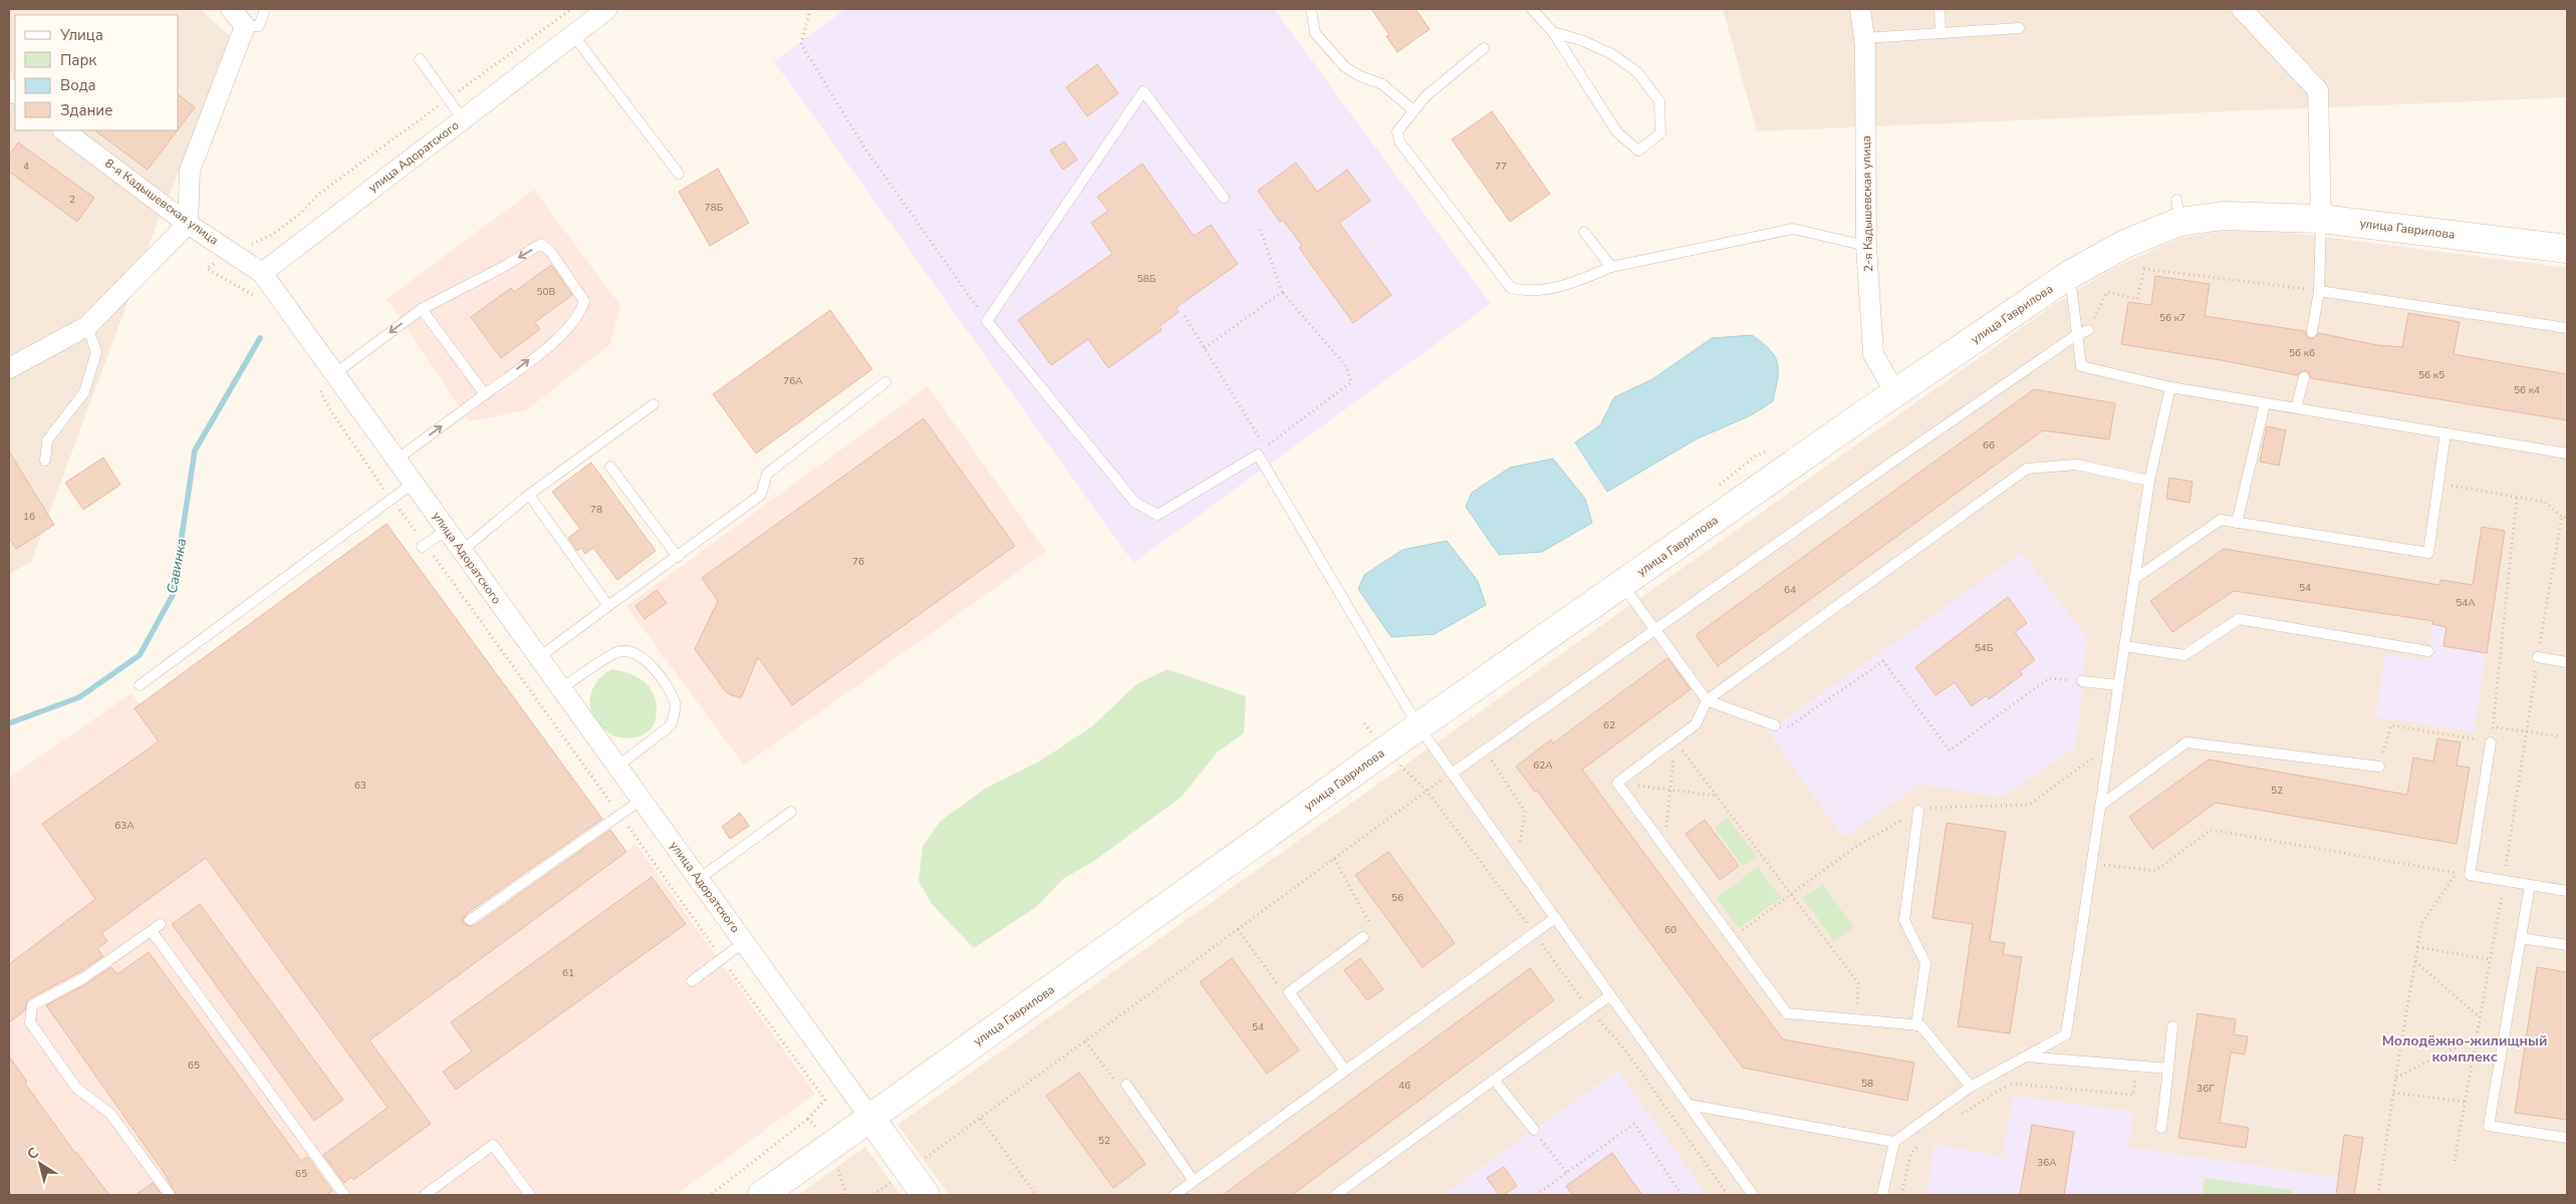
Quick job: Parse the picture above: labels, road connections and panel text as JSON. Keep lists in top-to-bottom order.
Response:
{
  "streets": {
    "street": [
      "улица Адоратского",
      "8-я Кадышевская улица",
      "2-я Кадышевская улица",
      "улица Гаврилова"
    ]
  },
  "crossings": [
    ["улица Адоратского", "8-я Кадышевская улица"],
    ["улица Адоратского", "улица Гаврилова"],
    ["2-я Кадышевская улица", "улица Гаврилова"]
  ],
  "districts": ["Молодёжно-жилищный комплекс"],
  "water": ["Савинка"],
  "house_numbers": [
    "4",
    "77",
    "2",
    "78Б",
    "58Б",
    "50В",
    "56 к7",
    "56 к6",
    "56 к5",
    "76А",
    "56 к4",
    "66",
    "78",
    "16",
    "76",
    "54",
    "64",
    "54А",
    "54Б",
    "62",
    "62А",
    "63",
    "52",
    "63А",
    "56",
    "60",
    "61",
    "54",
    "65",
    "58",
    "46",
    "36Г",
    "52",
    "36А",
    "65"
  ],
  "legend": [
    "Улица",
    "Парк",
    "Вода",
    "Здание"
  ],
  "north": "top left"
}
